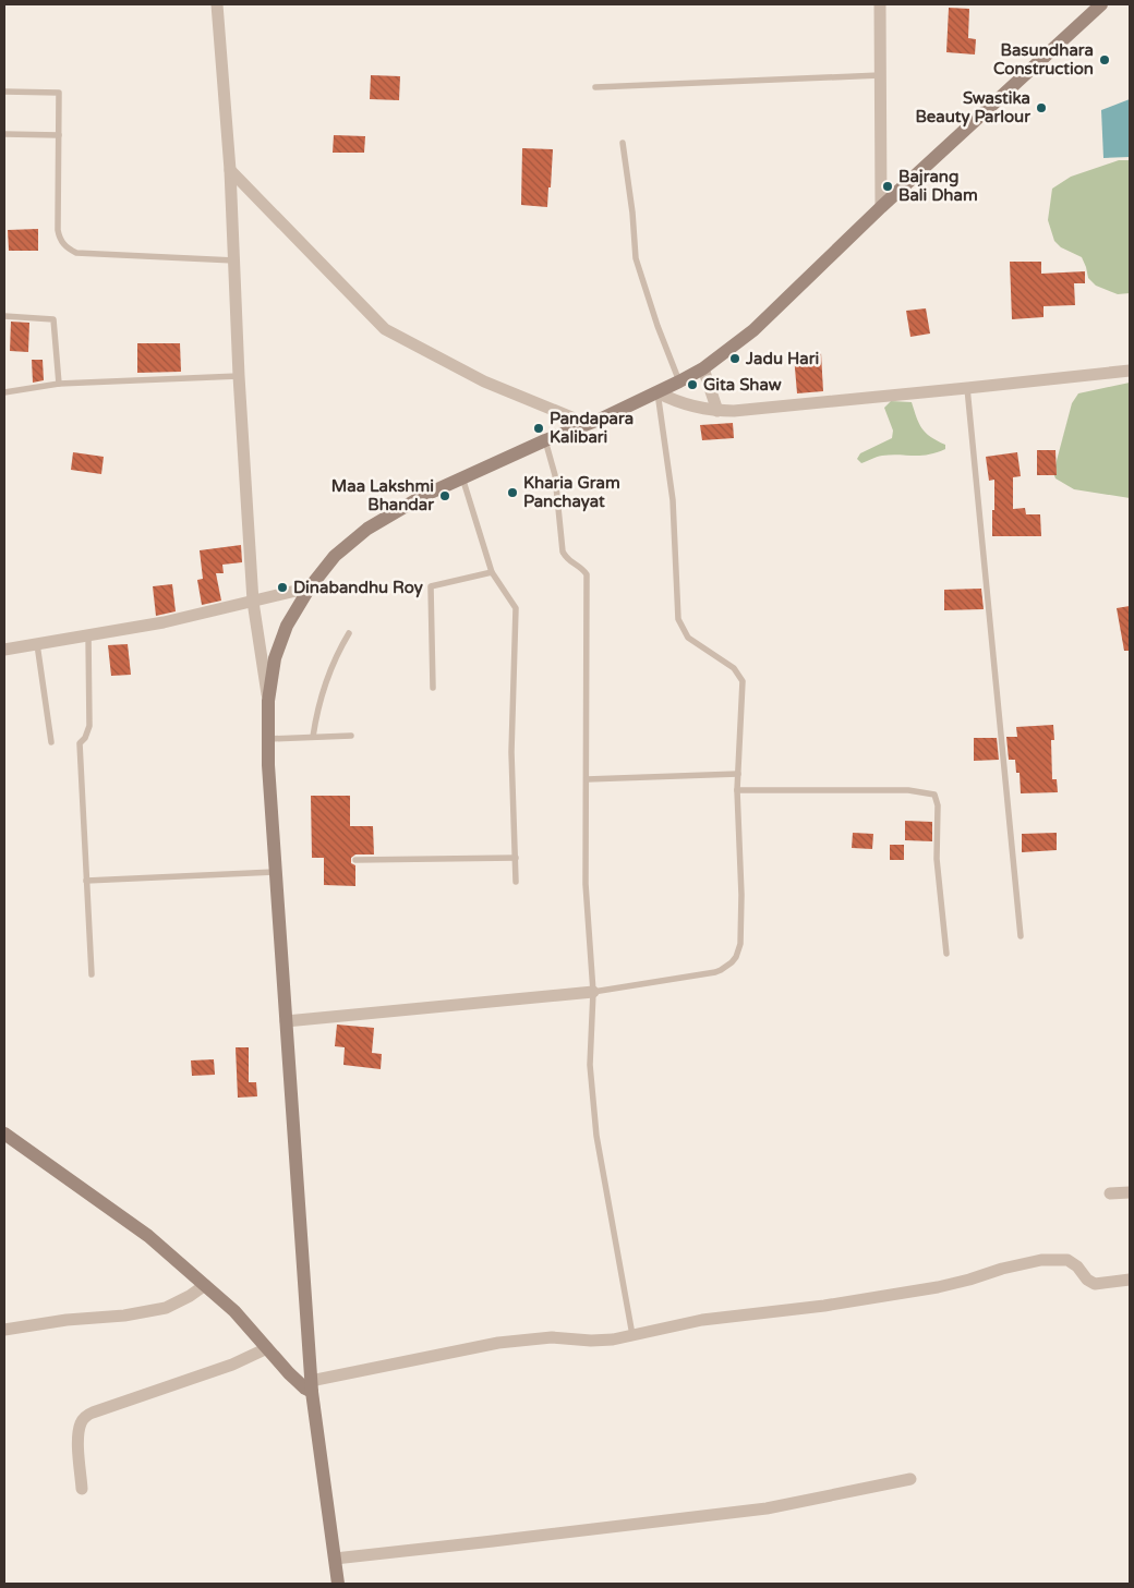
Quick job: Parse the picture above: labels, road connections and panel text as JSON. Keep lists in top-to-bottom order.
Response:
{
  "places": [
    "Basundhara Construction",
    "Swastika Beauty Parlour",
    "Bajrang Bali Dham",
    "Jadu Hari",
    "Gita Shaw",
    "Pandapara Kalibari",
    "Kharia Gram Panchayat",
    "Maa Lakshmi Bhandar",
    "Dinabandhu Roy"
  ]
}
